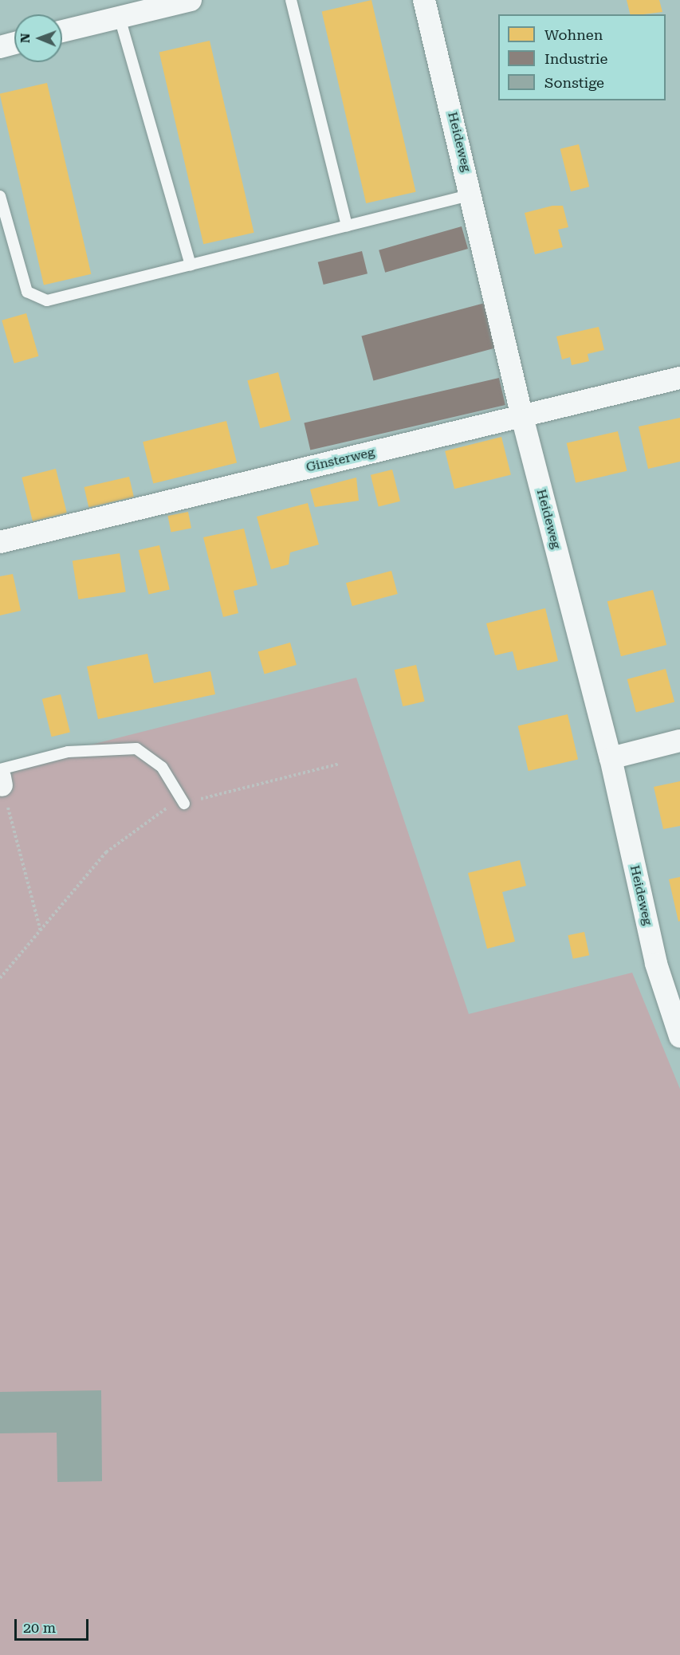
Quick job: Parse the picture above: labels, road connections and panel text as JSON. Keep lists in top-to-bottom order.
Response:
{
  "streets": {
    "street": ["Heideweg", "Ginsterweg"]
  },
  "crossings": [
    ["Heideweg", "Ginsterweg"]
  ],
  "legend": ["Wohnen", "Industrie", "Sonstige"],
  "scale_bar": "20 m",
  "north": "left"
}
